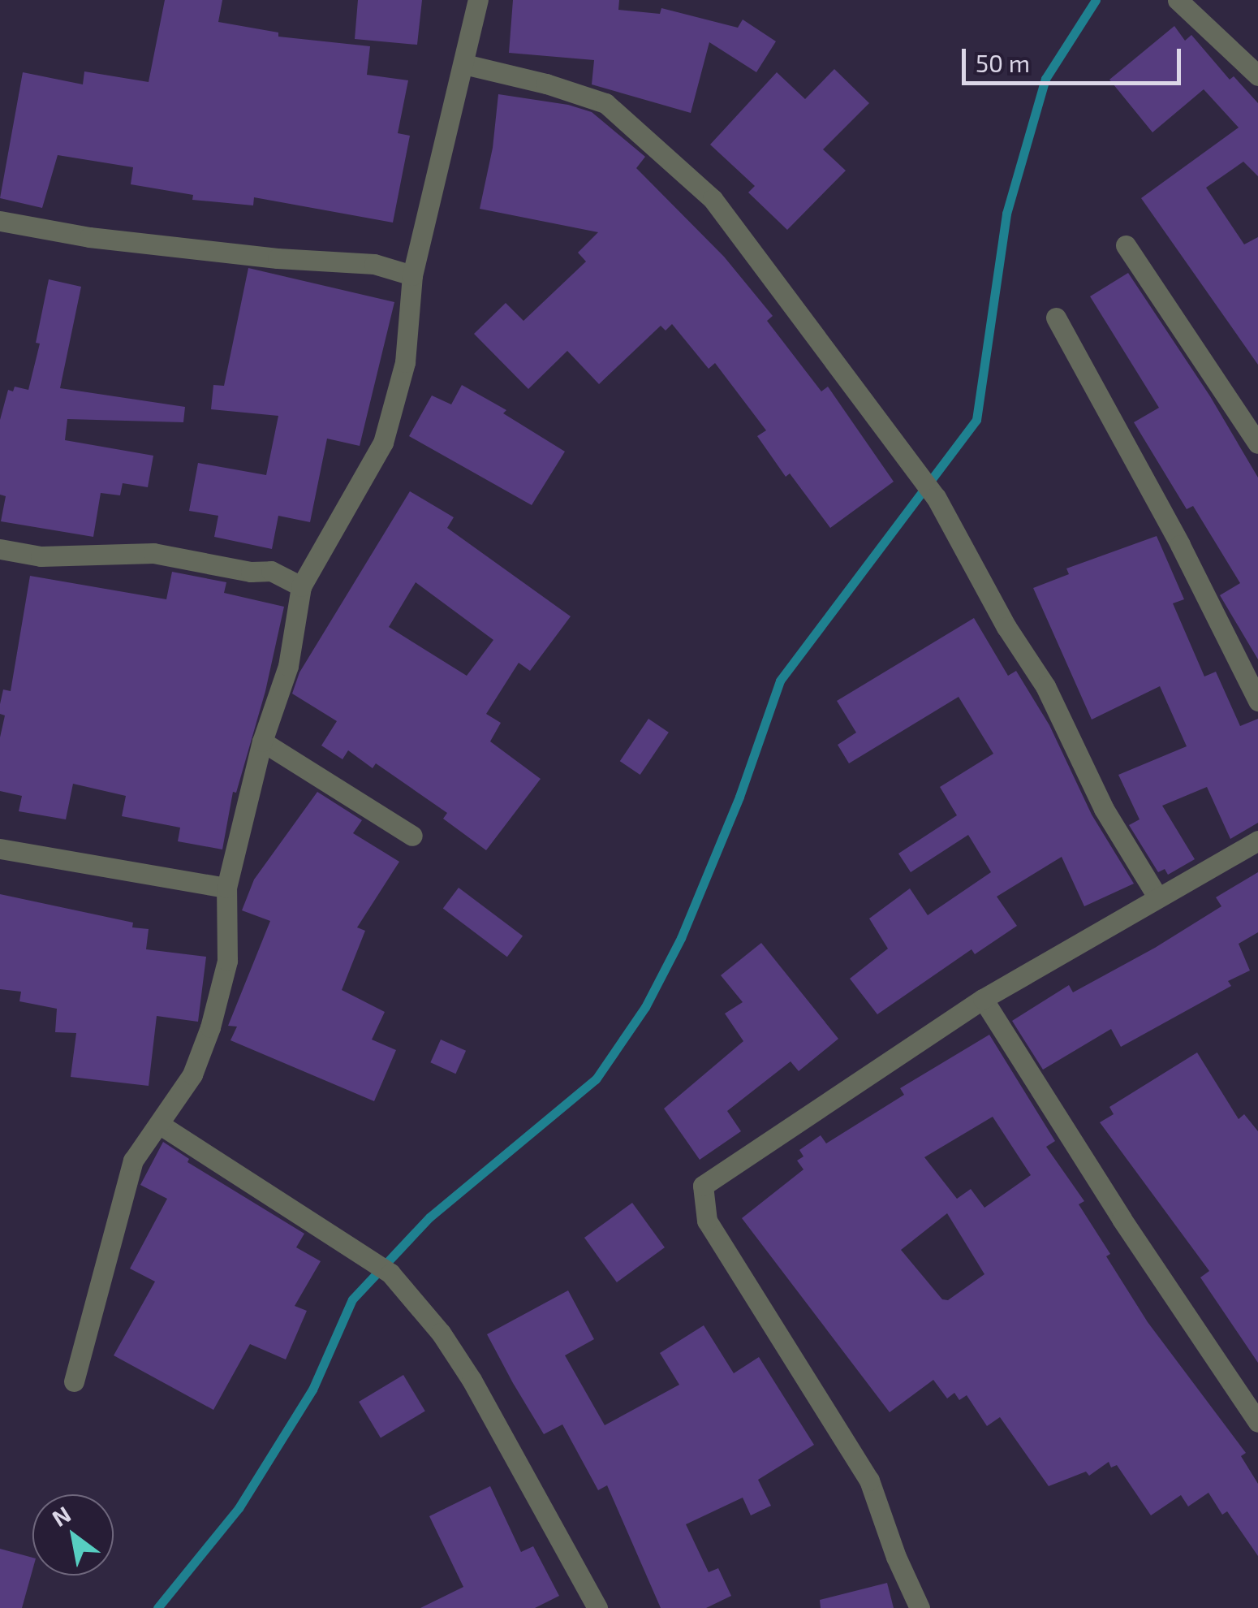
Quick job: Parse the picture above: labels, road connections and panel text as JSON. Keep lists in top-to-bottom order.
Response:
{
  "scale_bar": "50 m",
  "north": "top left"
}
